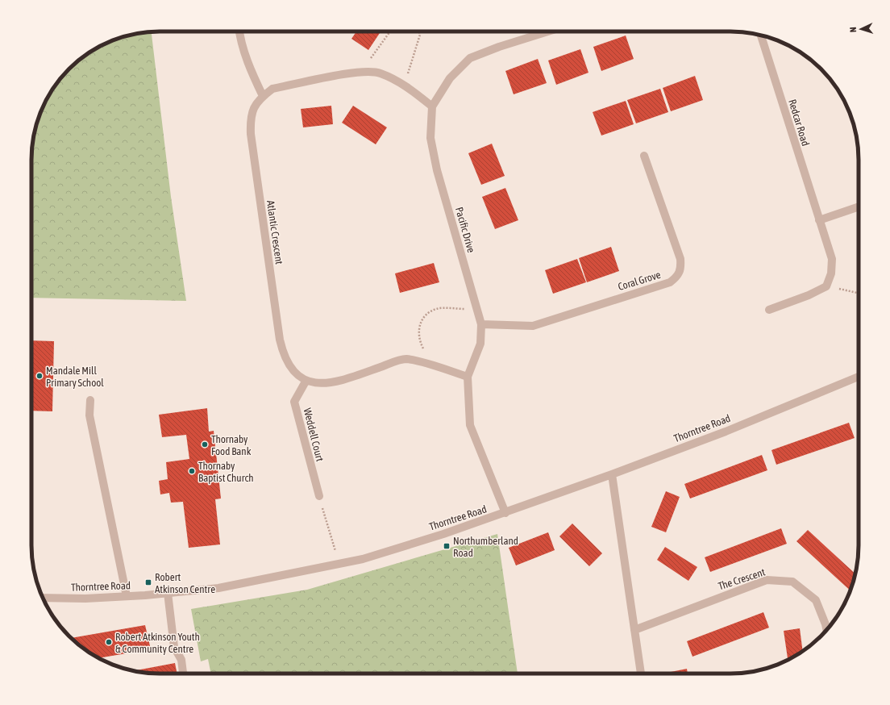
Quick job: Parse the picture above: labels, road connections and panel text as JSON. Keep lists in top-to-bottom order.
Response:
{
  "streets": {
    "street": [
      "Redcar Road",
      "Pacific Drive",
      "Atlantic Crescent",
      "Coral Grove",
      "Thorntree Road",
      "Weddell Court",
      "The Crescent"
    ]
  },
  "crossings": [
    ["Pacific Drive", "Atlantic Crescent"],
    ["Pacific Drive", "Coral Grove"],
    ["Pacific Drive", "Thorntree Road"],
    ["Atlantic Crescent", "Weddell Court"]
  ],
  "places": {
    "other": [
      "Mandale Mill Primary School",
      "Thornaby Food Bank",
      "Thornaby Baptist Church",
      "Robert Atkinson Youth & Community Centre"
    ],
    "transit": ["Northumberland Road", "Robert Atkinson Centre"]
  },
  "north": "left"
}
